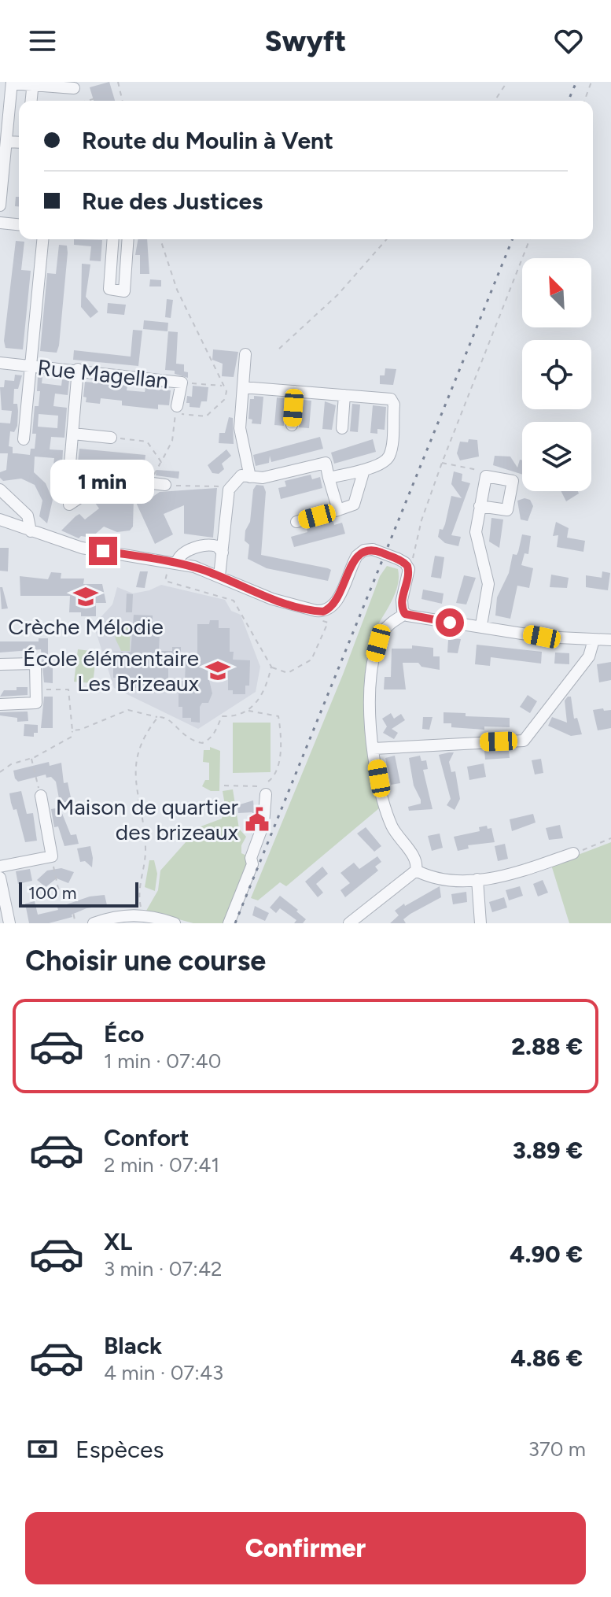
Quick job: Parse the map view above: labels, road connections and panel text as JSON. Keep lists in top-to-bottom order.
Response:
{
  "streets": {
    "street": ["Rue Magellan"]
  },
  "places": {
    "school or university": ["Crèche Mélodie", "École élémentaire Les Brizeaux"],
    "public building": ["Maison de quartier des brizeaux"]
  },
  "scale_bar": "100 m",
  "north": "top left",
  "page": {
    "header": "Swyft",
    "banner": ["Route du Moulin à Vent", "Rue des Justices"],
    "bubble": "1 min",
    "scale": "100 m",
    "heading": "Choisir une course",
    "list": [
      {
        "name": "Éco",
        "note": "1 min · 07:40",
        "value": "2.88 €"
      },
      {
        "name": "Confort",
        "note": "2 min · 07:41",
        "value": "3.89 €"
      },
      {
        "name": "XL",
        "note": "3 min · 07:42",
        "value": "4.90 €"
      },
      {
        "name": "Black",
        "note": "4 min · 07:43",
        "value": "4.86 €"
      }
    ],
    "pay": ["Espèces", "370 m"],
    "buttons": "Confirmer"
  }
}
